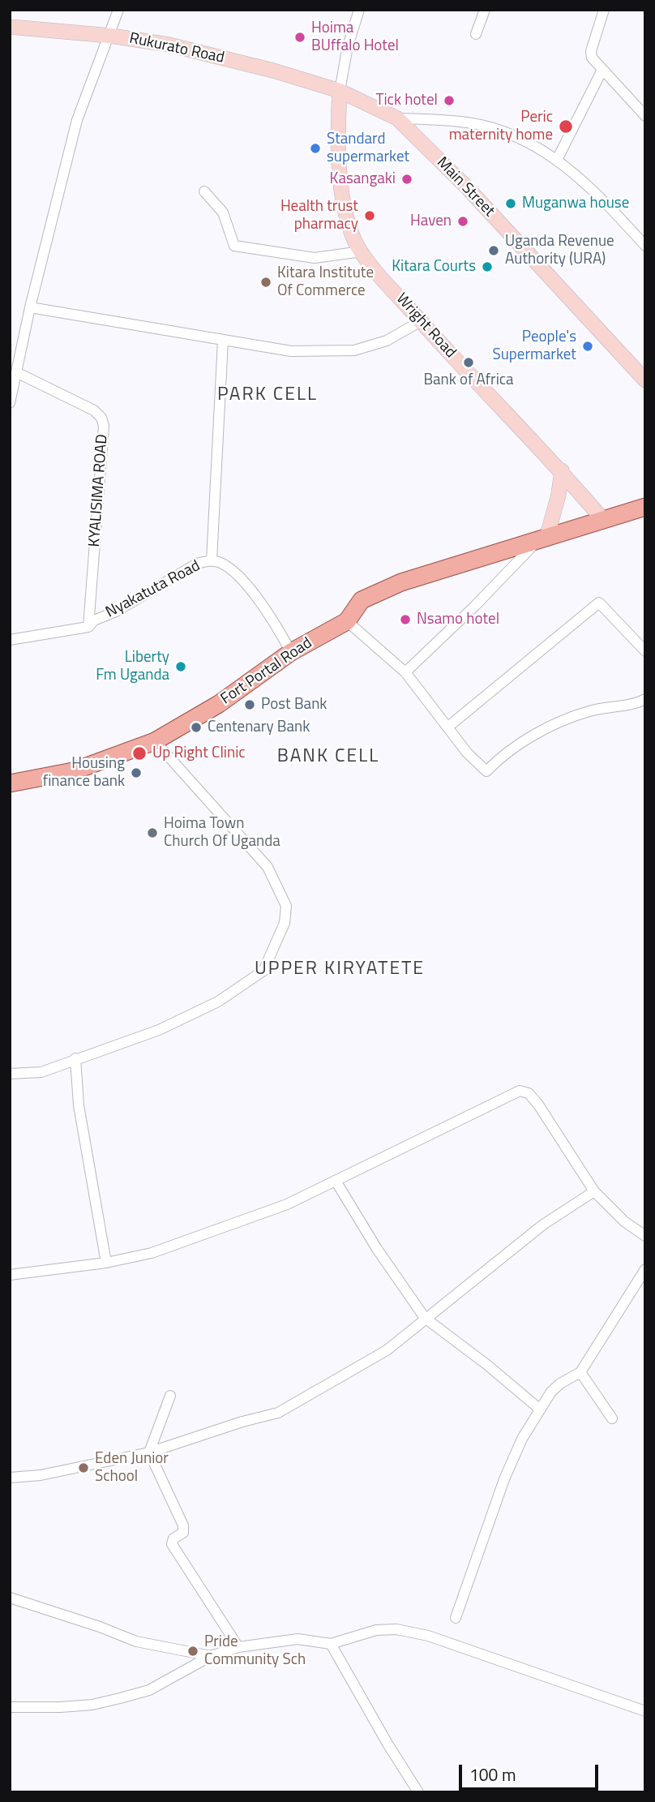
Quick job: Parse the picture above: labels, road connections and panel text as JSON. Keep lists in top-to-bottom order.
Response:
{
  "streets": {
    "main road": ["Fort Portal Road"],
    "street": [
      "Rukurato Road",
      "Main Street",
      "Wright Road",
      "KYALISIMA ROAD",
      "Nyakatuta Road"
    ]
  },
  "crossings": [
    ["Rukurato Road", "Main Street"],
    ["Rukurato Road", "Wright Road"],
    ["Main Street", "Wright Road"],
    ["Wright Road", "Fort Portal Road"],
    ["KYALISIMA ROAD", "Nyakatuta Road"],
    ["Nyakatuta Road", "Fort Portal Road"]
  ],
  "districts": ["PARK CELL", "BANK CELL", "UPPER KIRYATETE"],
  "places": [
    "Hoima BUffalo Hotel",
    "Tick hotel",
    "Peric maternity home",
    "Standard supermarket",
    "Kasangaki",
    "Muganwa house",
    "Health trust pharmacy",
    "Haven",
    "Uganda Revenue Authority (URA)",
    "Kitara Courts",
    "Kitara Institute Of Commerce",
    "People's Supermarket",
    "Bank of Africa",
    "Nsamo hotel",
    "Liberty Fm Uganda",
    "Post Bank",
    "Centenary Bank",
    "Up Right Clinic",
    "Housing finance bank",
    "Hoima Town Church Of Uganda",
    "Eden Junior School",
    "Pride Community Sch"
  ],
  "scale_bar": "100 m"
}
